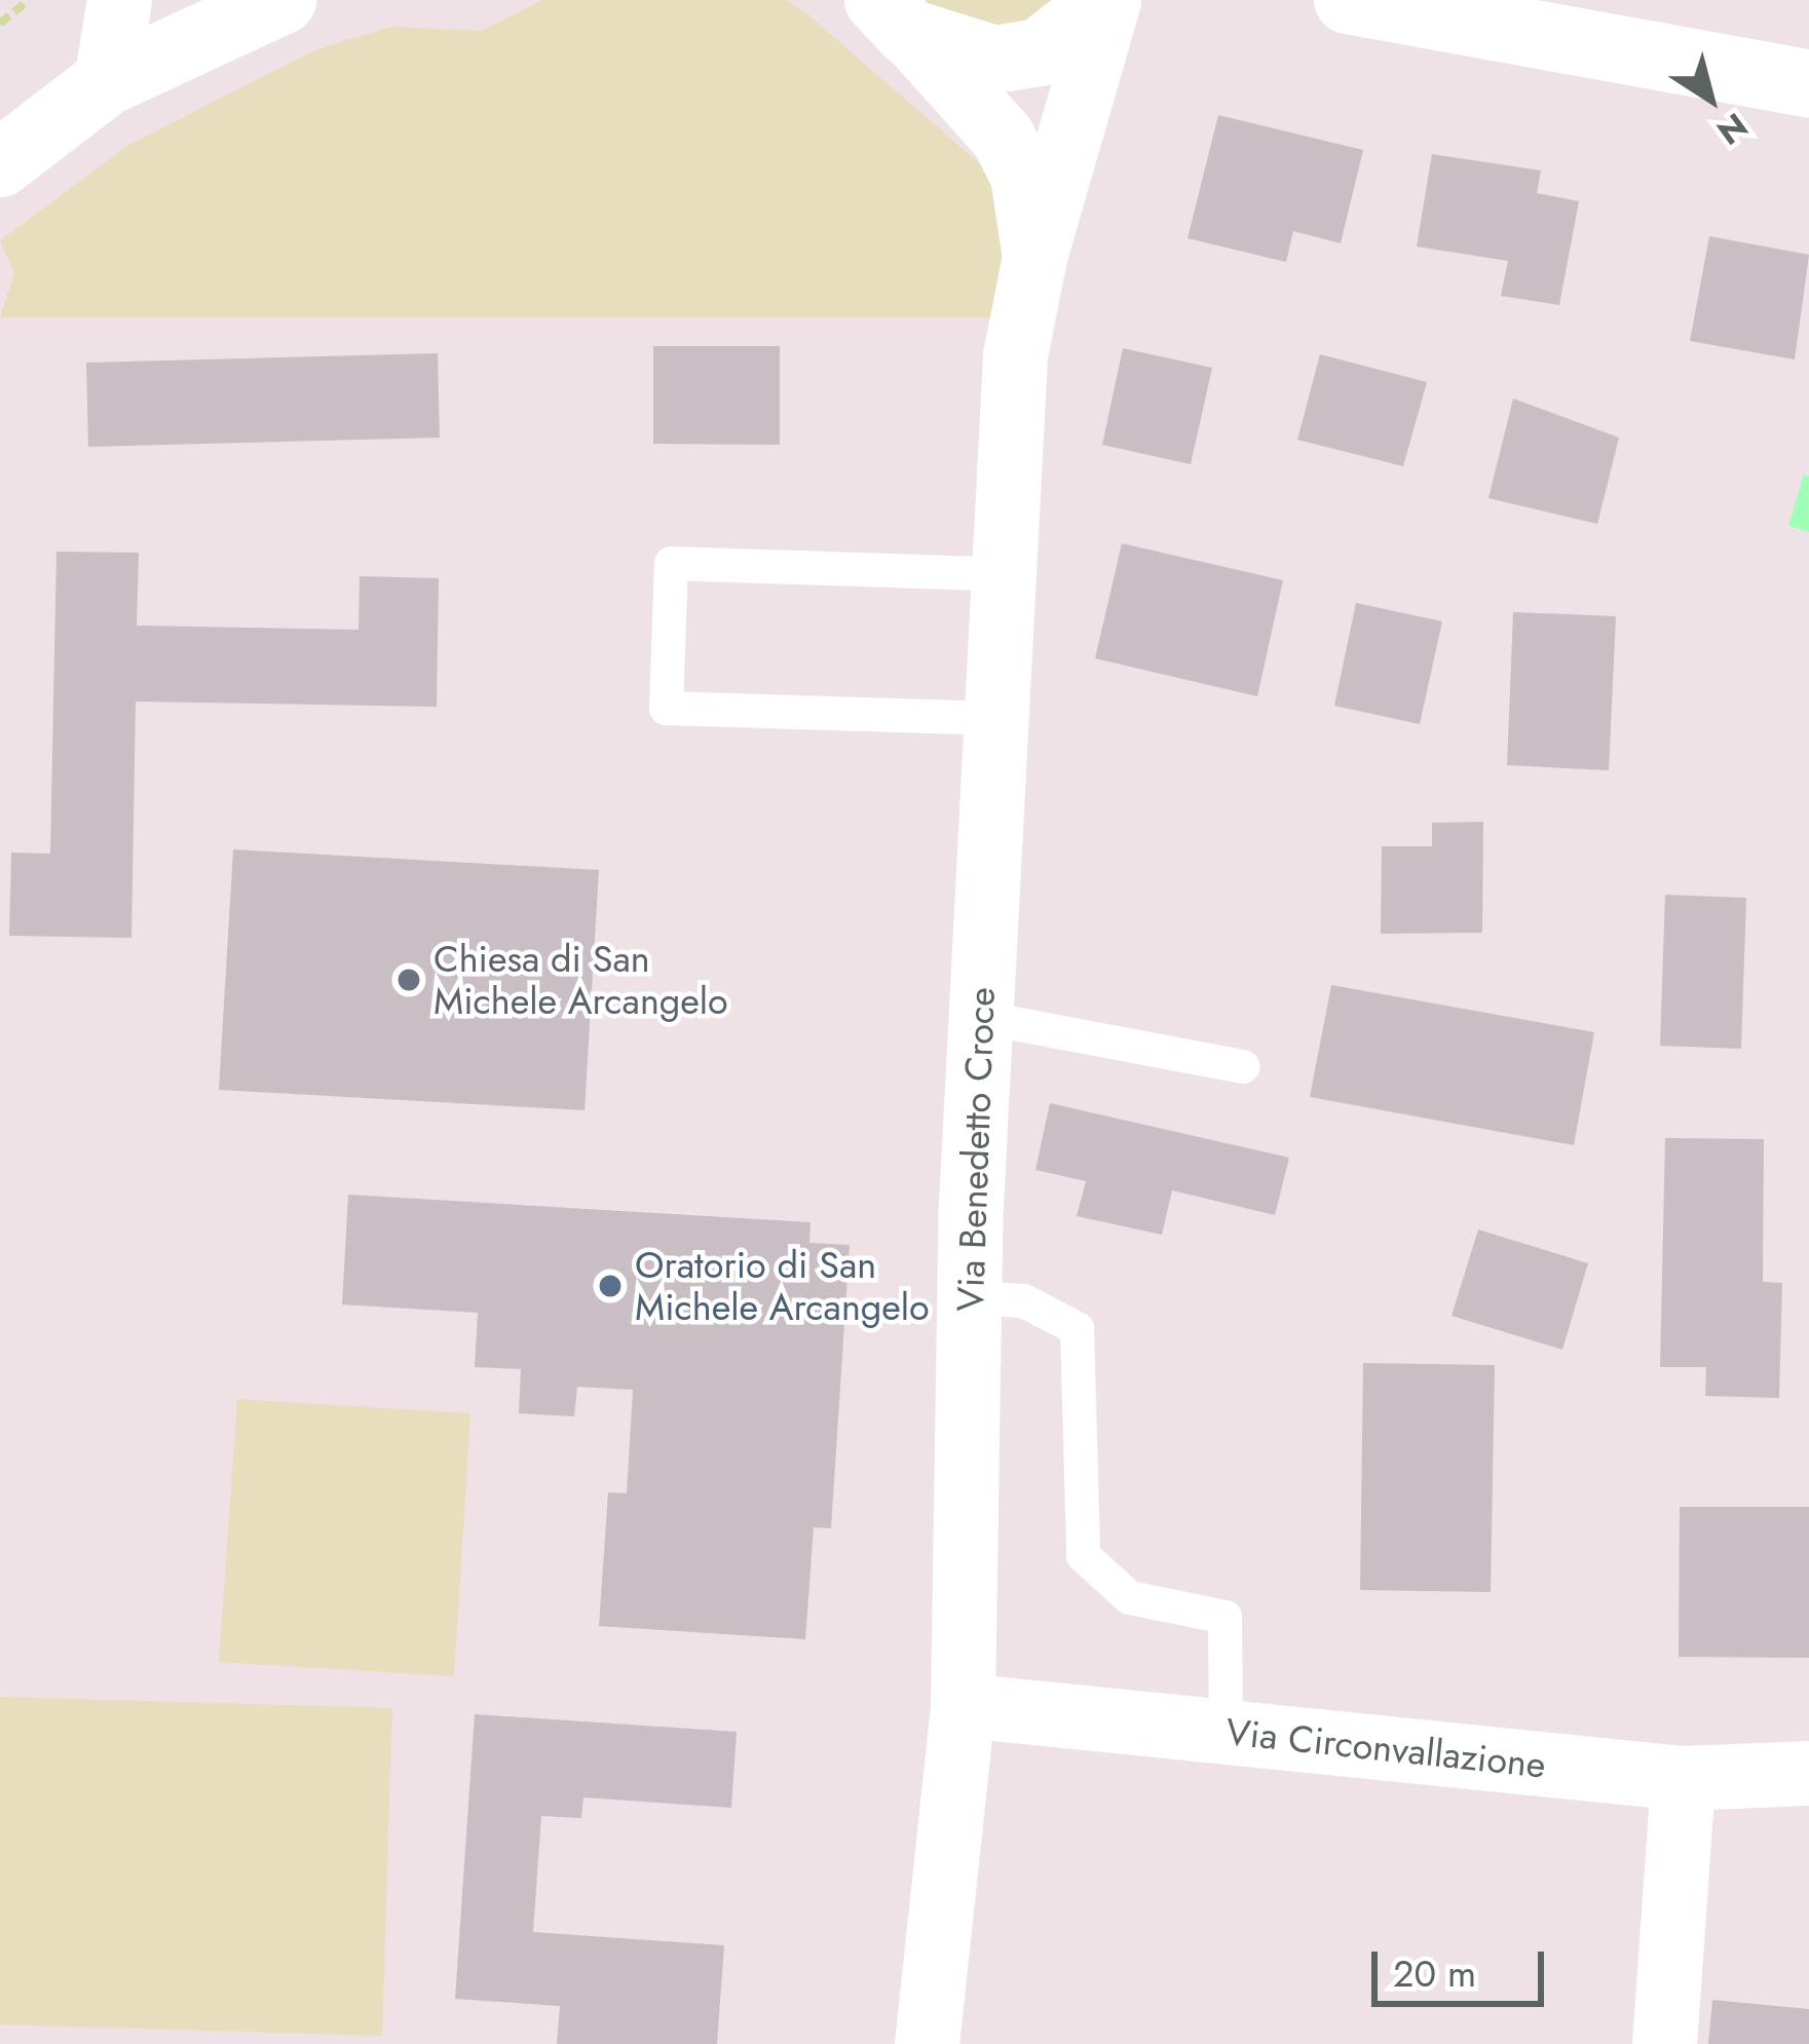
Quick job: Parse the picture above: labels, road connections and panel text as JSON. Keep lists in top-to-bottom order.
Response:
{
  "streets": {
    "street": ["Via Benedetto Croce", "Via Circonvallazione"]
  },
  "crossings": [
    ["Via Benedetto Croce", "Via Circonvallazione"]
  ],
  "places": ["Chiesa di San Michele Arcangelo", "Oratorio di San Michele Arcangelo"],
  "scale_bar": "20 m",
  "north": "bottom right"
}
